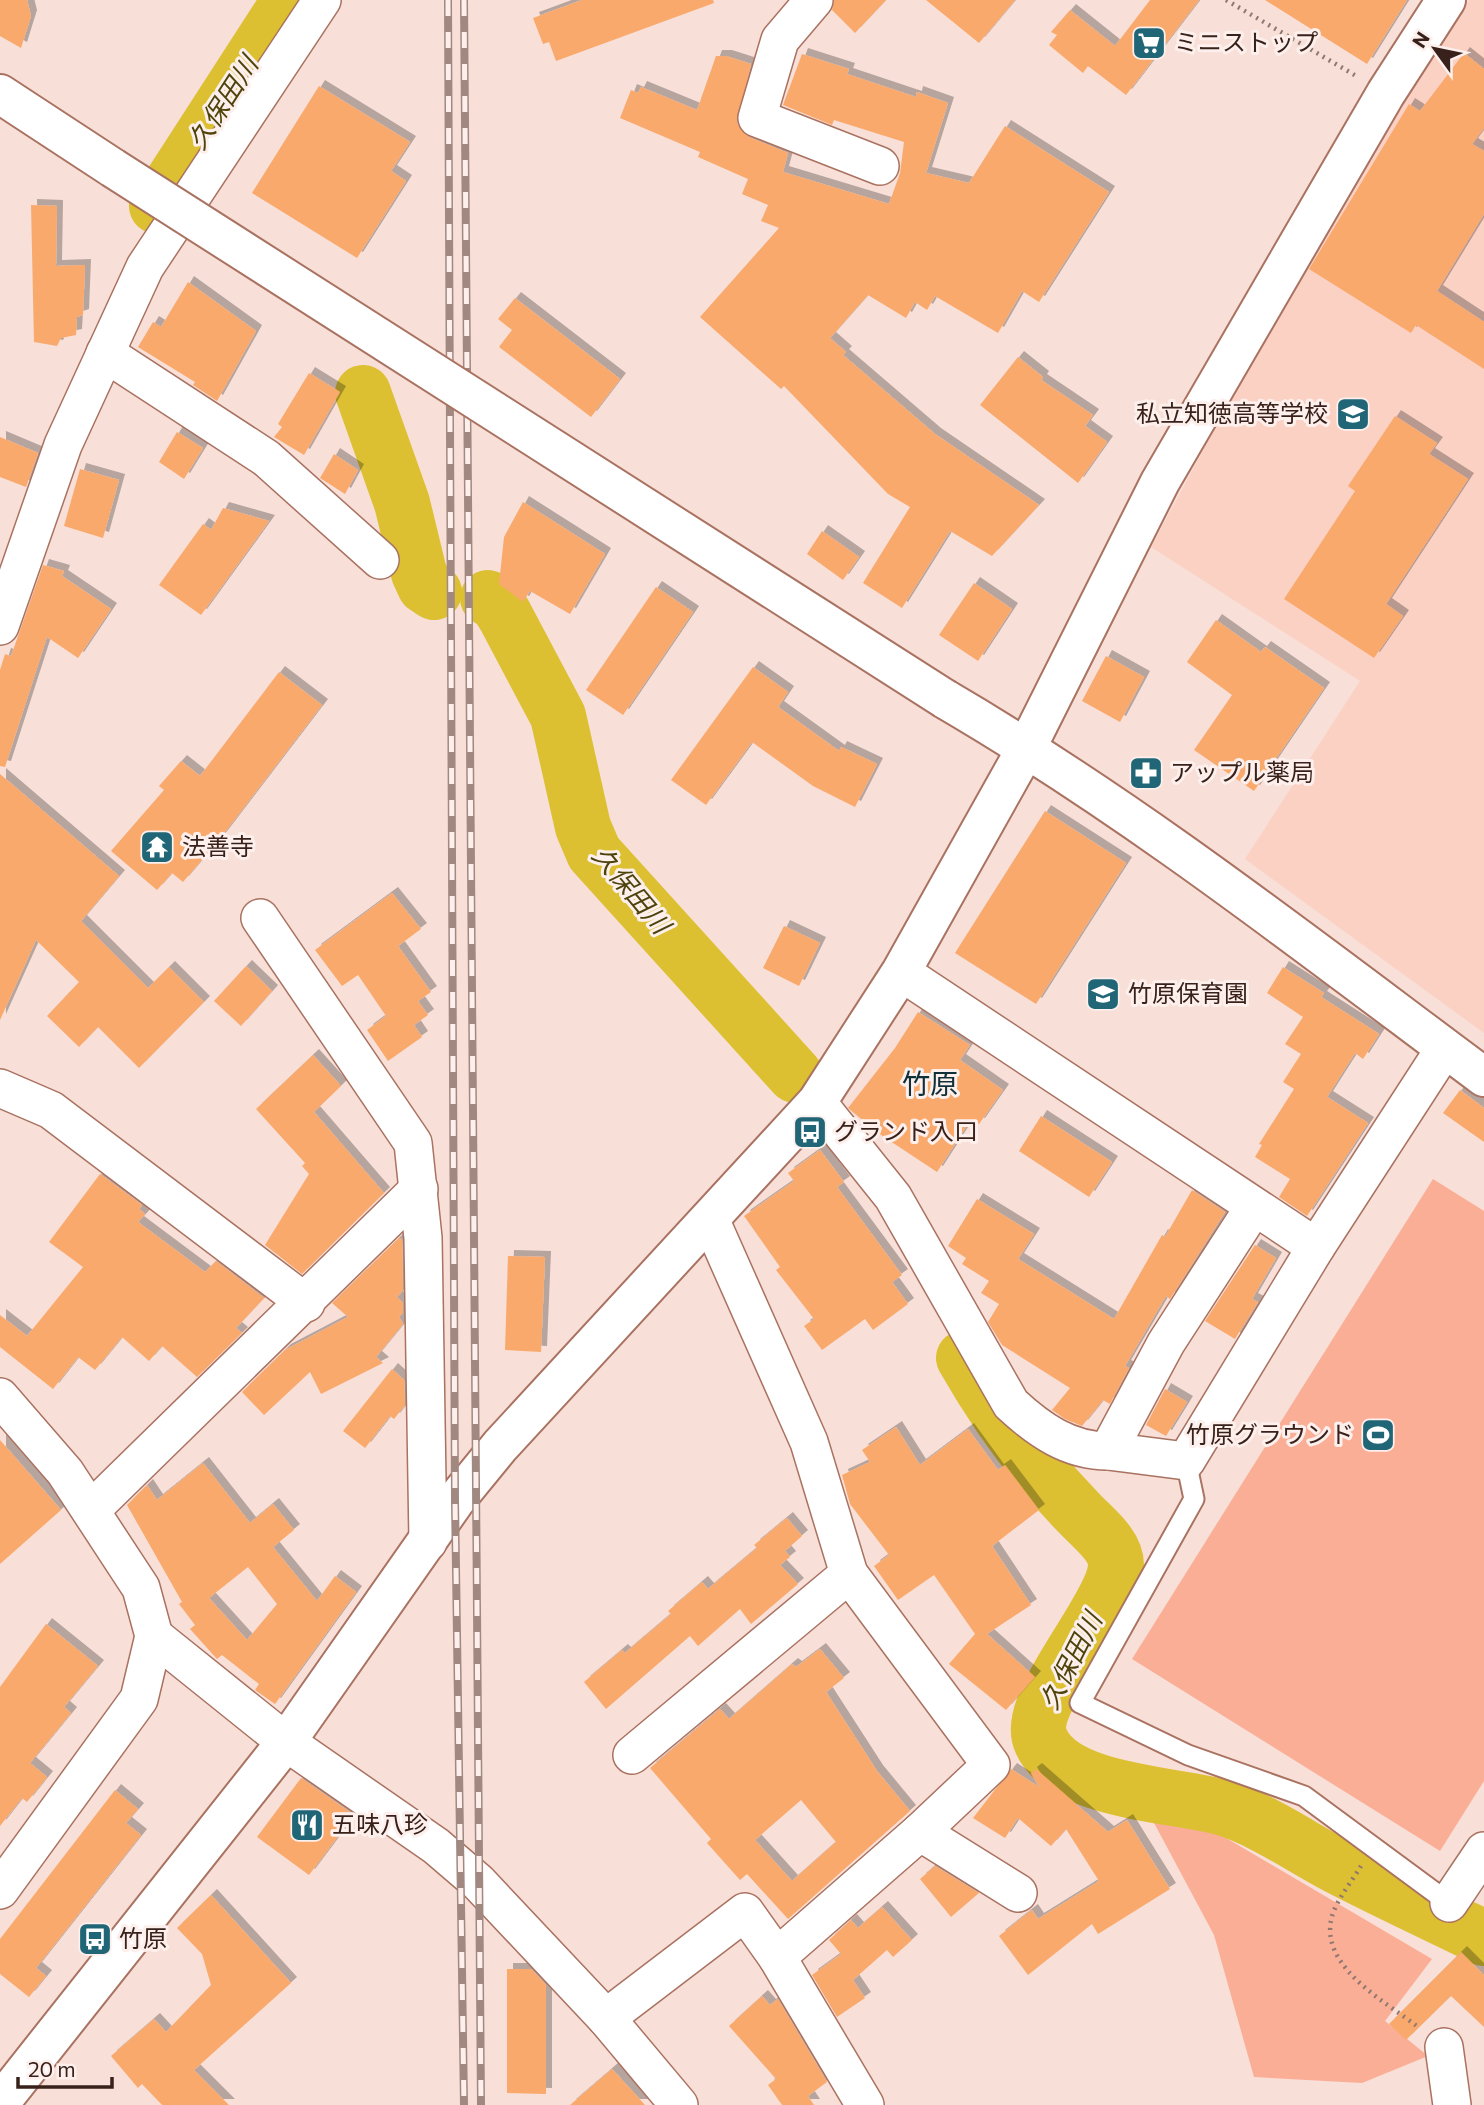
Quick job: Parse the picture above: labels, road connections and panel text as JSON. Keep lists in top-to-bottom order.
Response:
{
  "districts": ["竹原"],
  "water": ["久保田川"],
  "places": {
    "supermarket": ["ミニストップ"],
    "school or university": ["私立知徳高等学校", "竹原保育園"],
    "pharmacy": ["アップル薬局"],
    "temple": ["法善寺"],
    "bus stop": ["グランド入口", "竹原"],
    "sports": ["竹原グラウンド"],
    "restaurant": ["五味八珍"]
  },
  "scale_bar": "20 m",
  "north": "top left"
}
